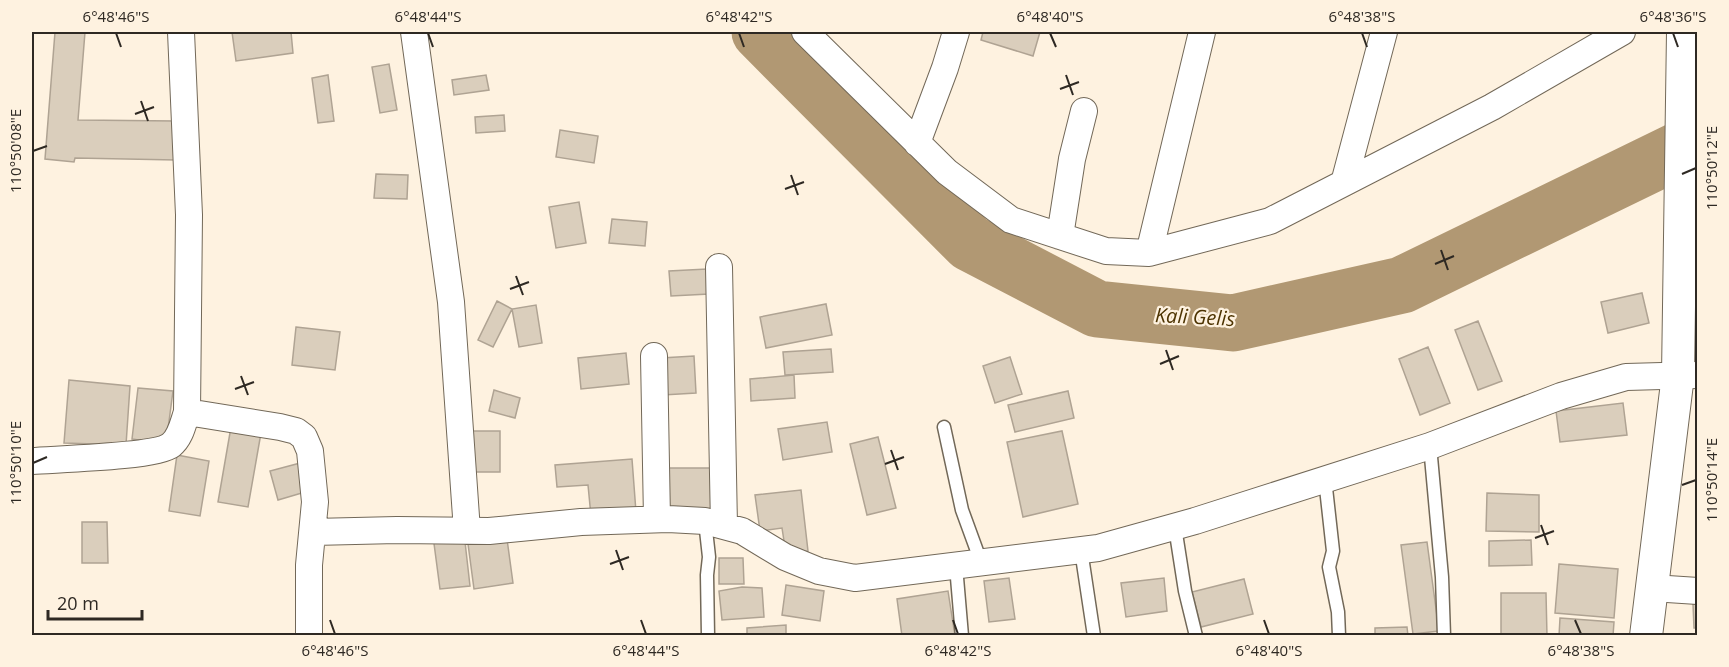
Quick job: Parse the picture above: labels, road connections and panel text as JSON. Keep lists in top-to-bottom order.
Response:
{
  "water": ["Kali Gelis"],
  "scale_bar": "20 m",
  "coordinates": [
    "6°48'46\"S",
    "6°48'44\"S",
    "6°48'42\"S",
    "6°48'40\"S",
    "6°48'38\"S",
    "6°48'36\"S",
    "110°50'08\"E",
    "110°50'12\"E",
    "110°50'10\"E",
    "110°50'14\"E"
  ]
}
